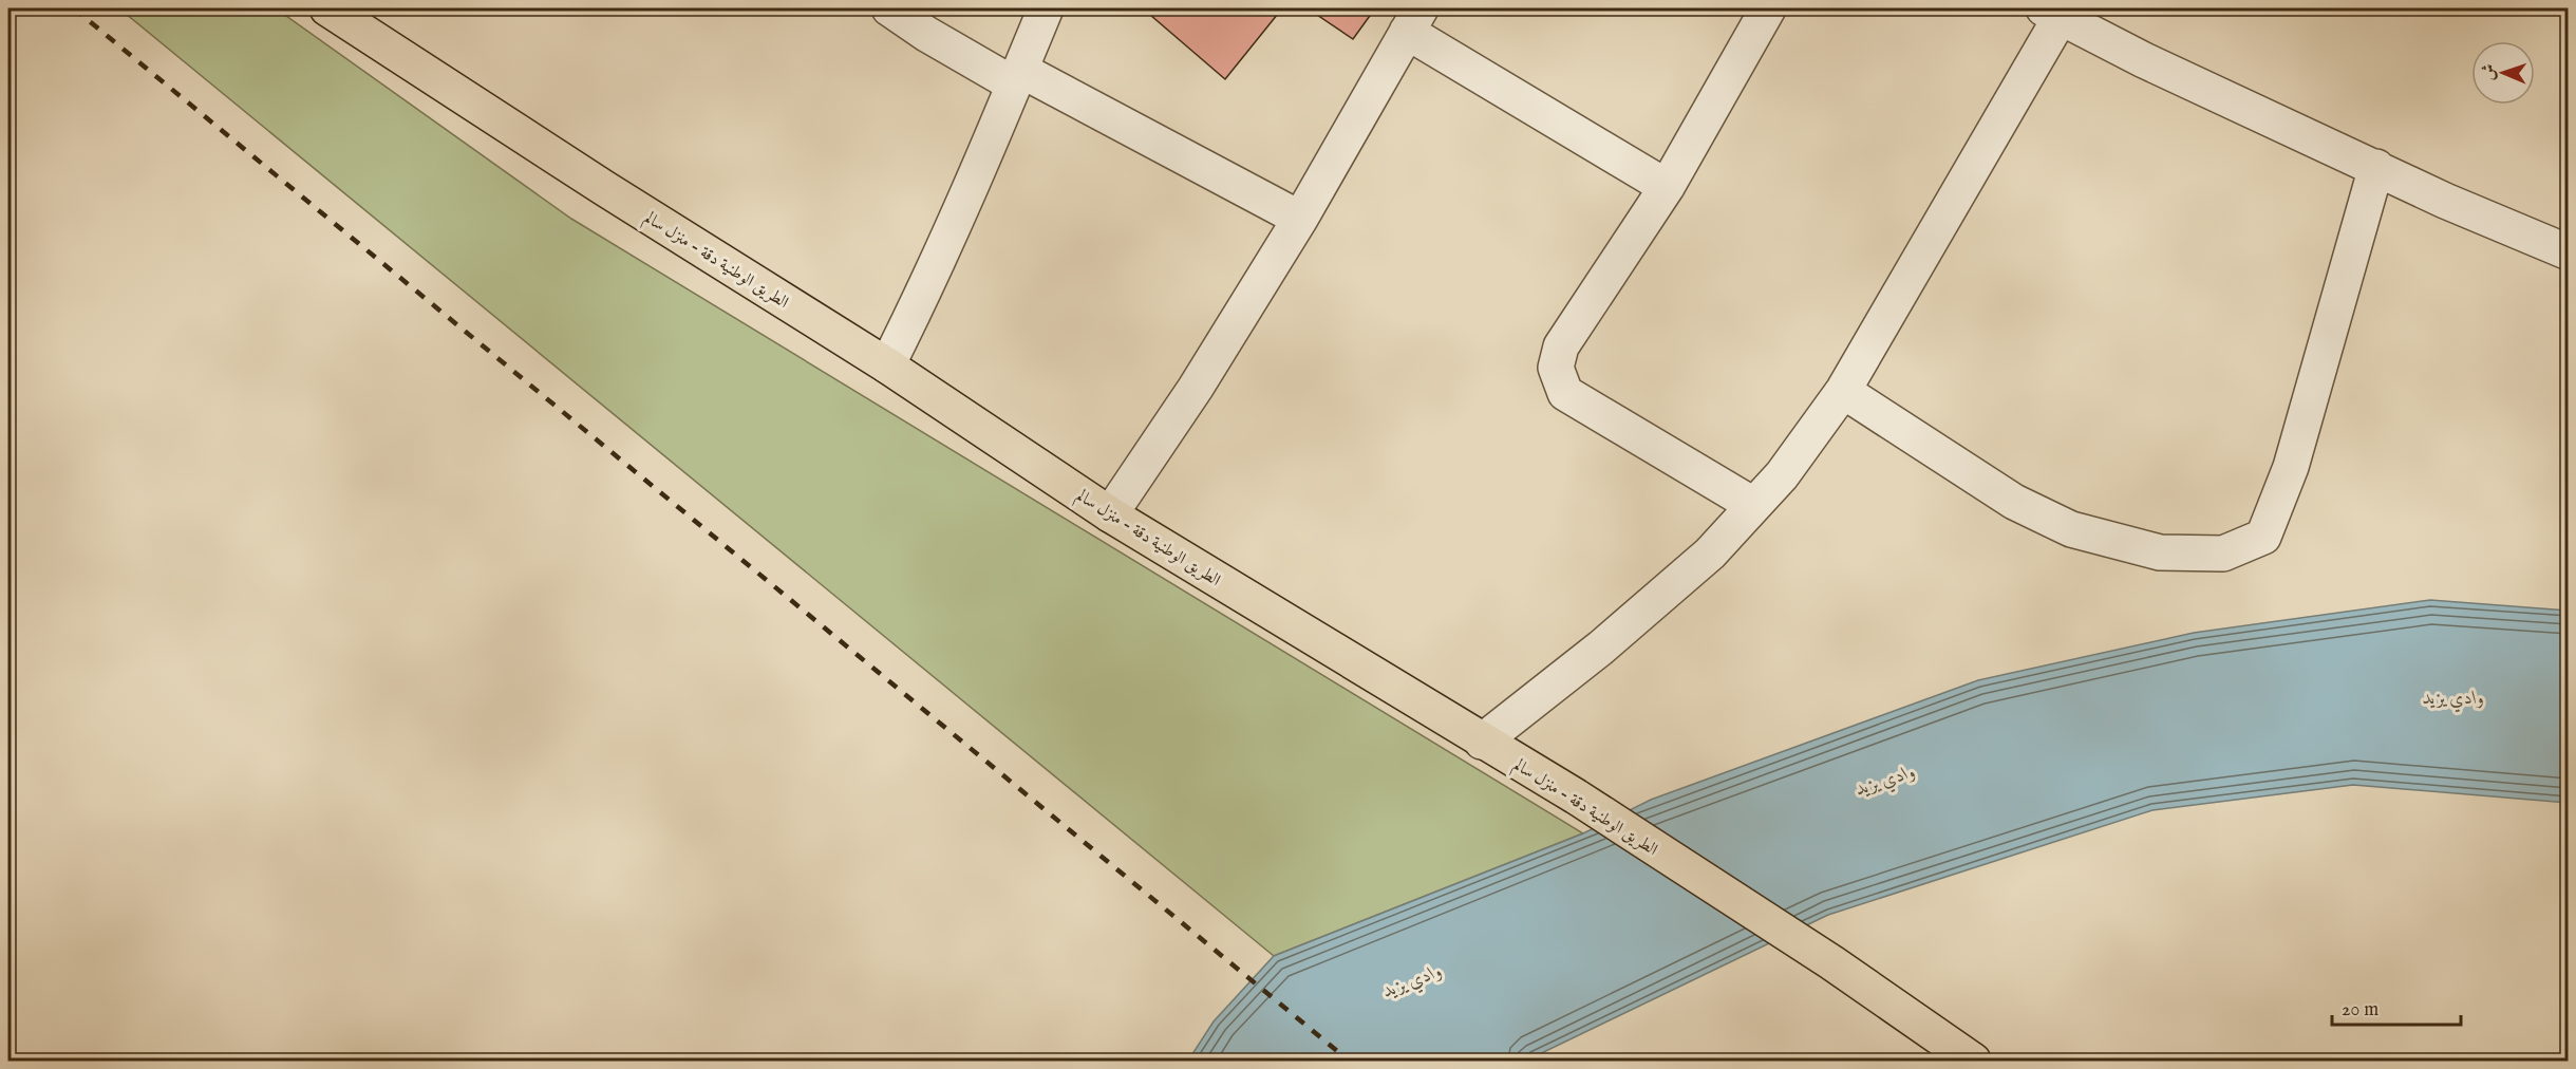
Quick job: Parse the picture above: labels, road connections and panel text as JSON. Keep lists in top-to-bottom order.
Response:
{
  "streets": {
    "main road": ["الطريق الوطنية دقة - منزل سالم"]
  },
  "water": ["وادي يزيد"],
  "scale_bar": "20 m",
  "north": "left"
}
